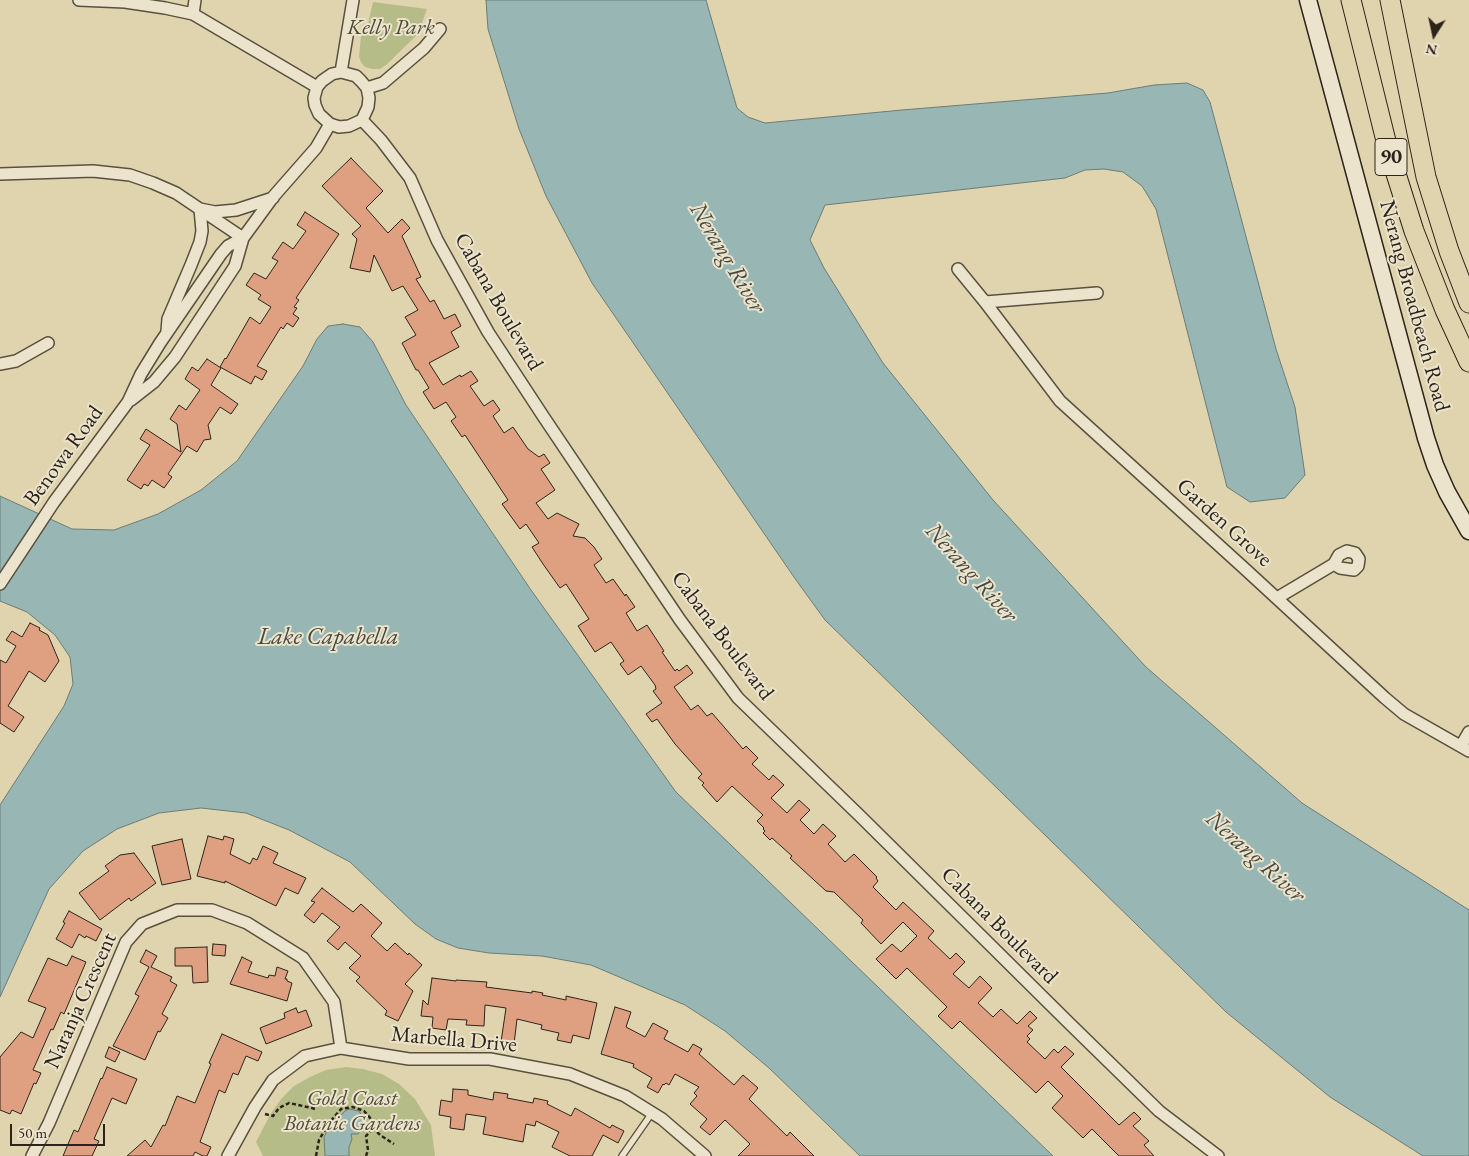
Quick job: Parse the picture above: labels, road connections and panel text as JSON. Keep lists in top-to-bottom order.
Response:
{
  "streets": {
    "main road": ["90"],
    "street": [
      "Cabana Boulevard",
      "Nerang Broadbeach Road",
      "Benowa Road",
      "Garden Grove",
      "Naranja Crescent",
      "Marbella Drive"
    ]
  },
  "crossings": [
    ["Cabana Boulevard", "Benowa Road"],
    ["Naranja Crescent", "Marbella Drive"]
  ],
  "water": ["Nerang River", "Lake Capabella"],
  "parks": ["Kelly Park", "Gold Coast Botanic Gardens"],
  "scale_bar": "50 m",
  "north": "bottom"
}
